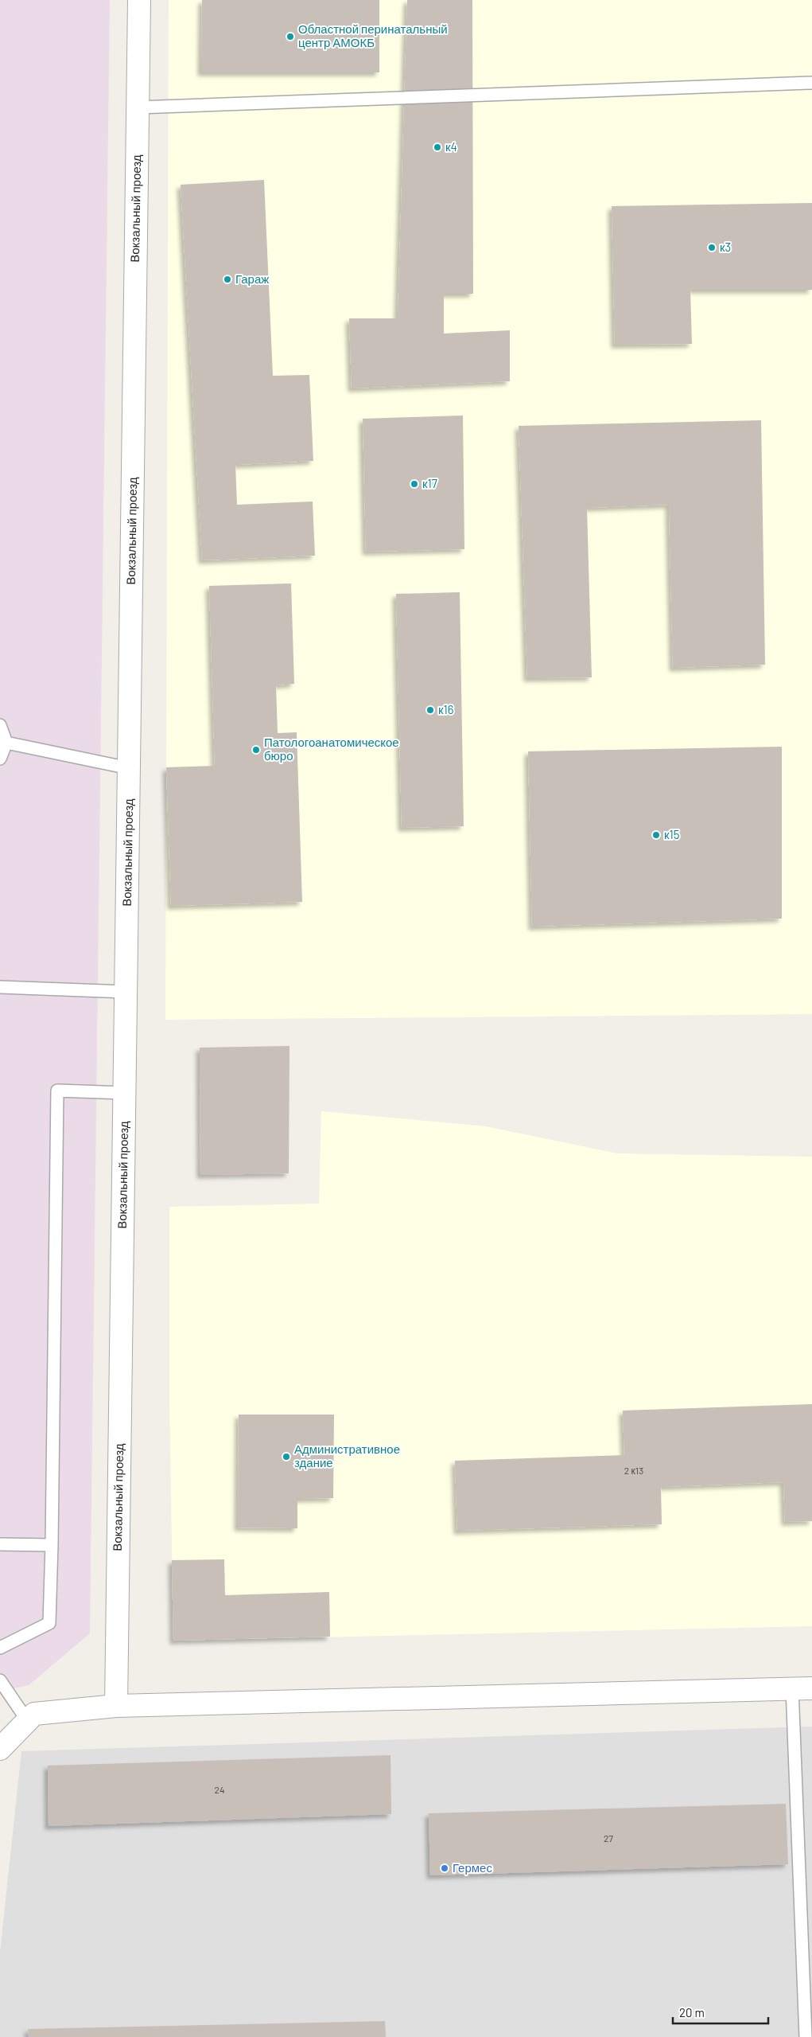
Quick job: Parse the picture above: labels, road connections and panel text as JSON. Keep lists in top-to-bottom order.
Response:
{
  "streets": {
    "street": ["Вокзальный проезд"]
  },
  "places": [
    "Областной перинатальный центр АМОКБ",
    "к4",
    "к3",
    "Гараж",
    "к17",
    "к16",
    "Патологоанатомическое бюро",
    "к15",
    "Административное здание",
    "Гермес"
  ],
  "house_numbers": ["2 к13", "24", "27"],
  "scale_bar": "20 m"
}
